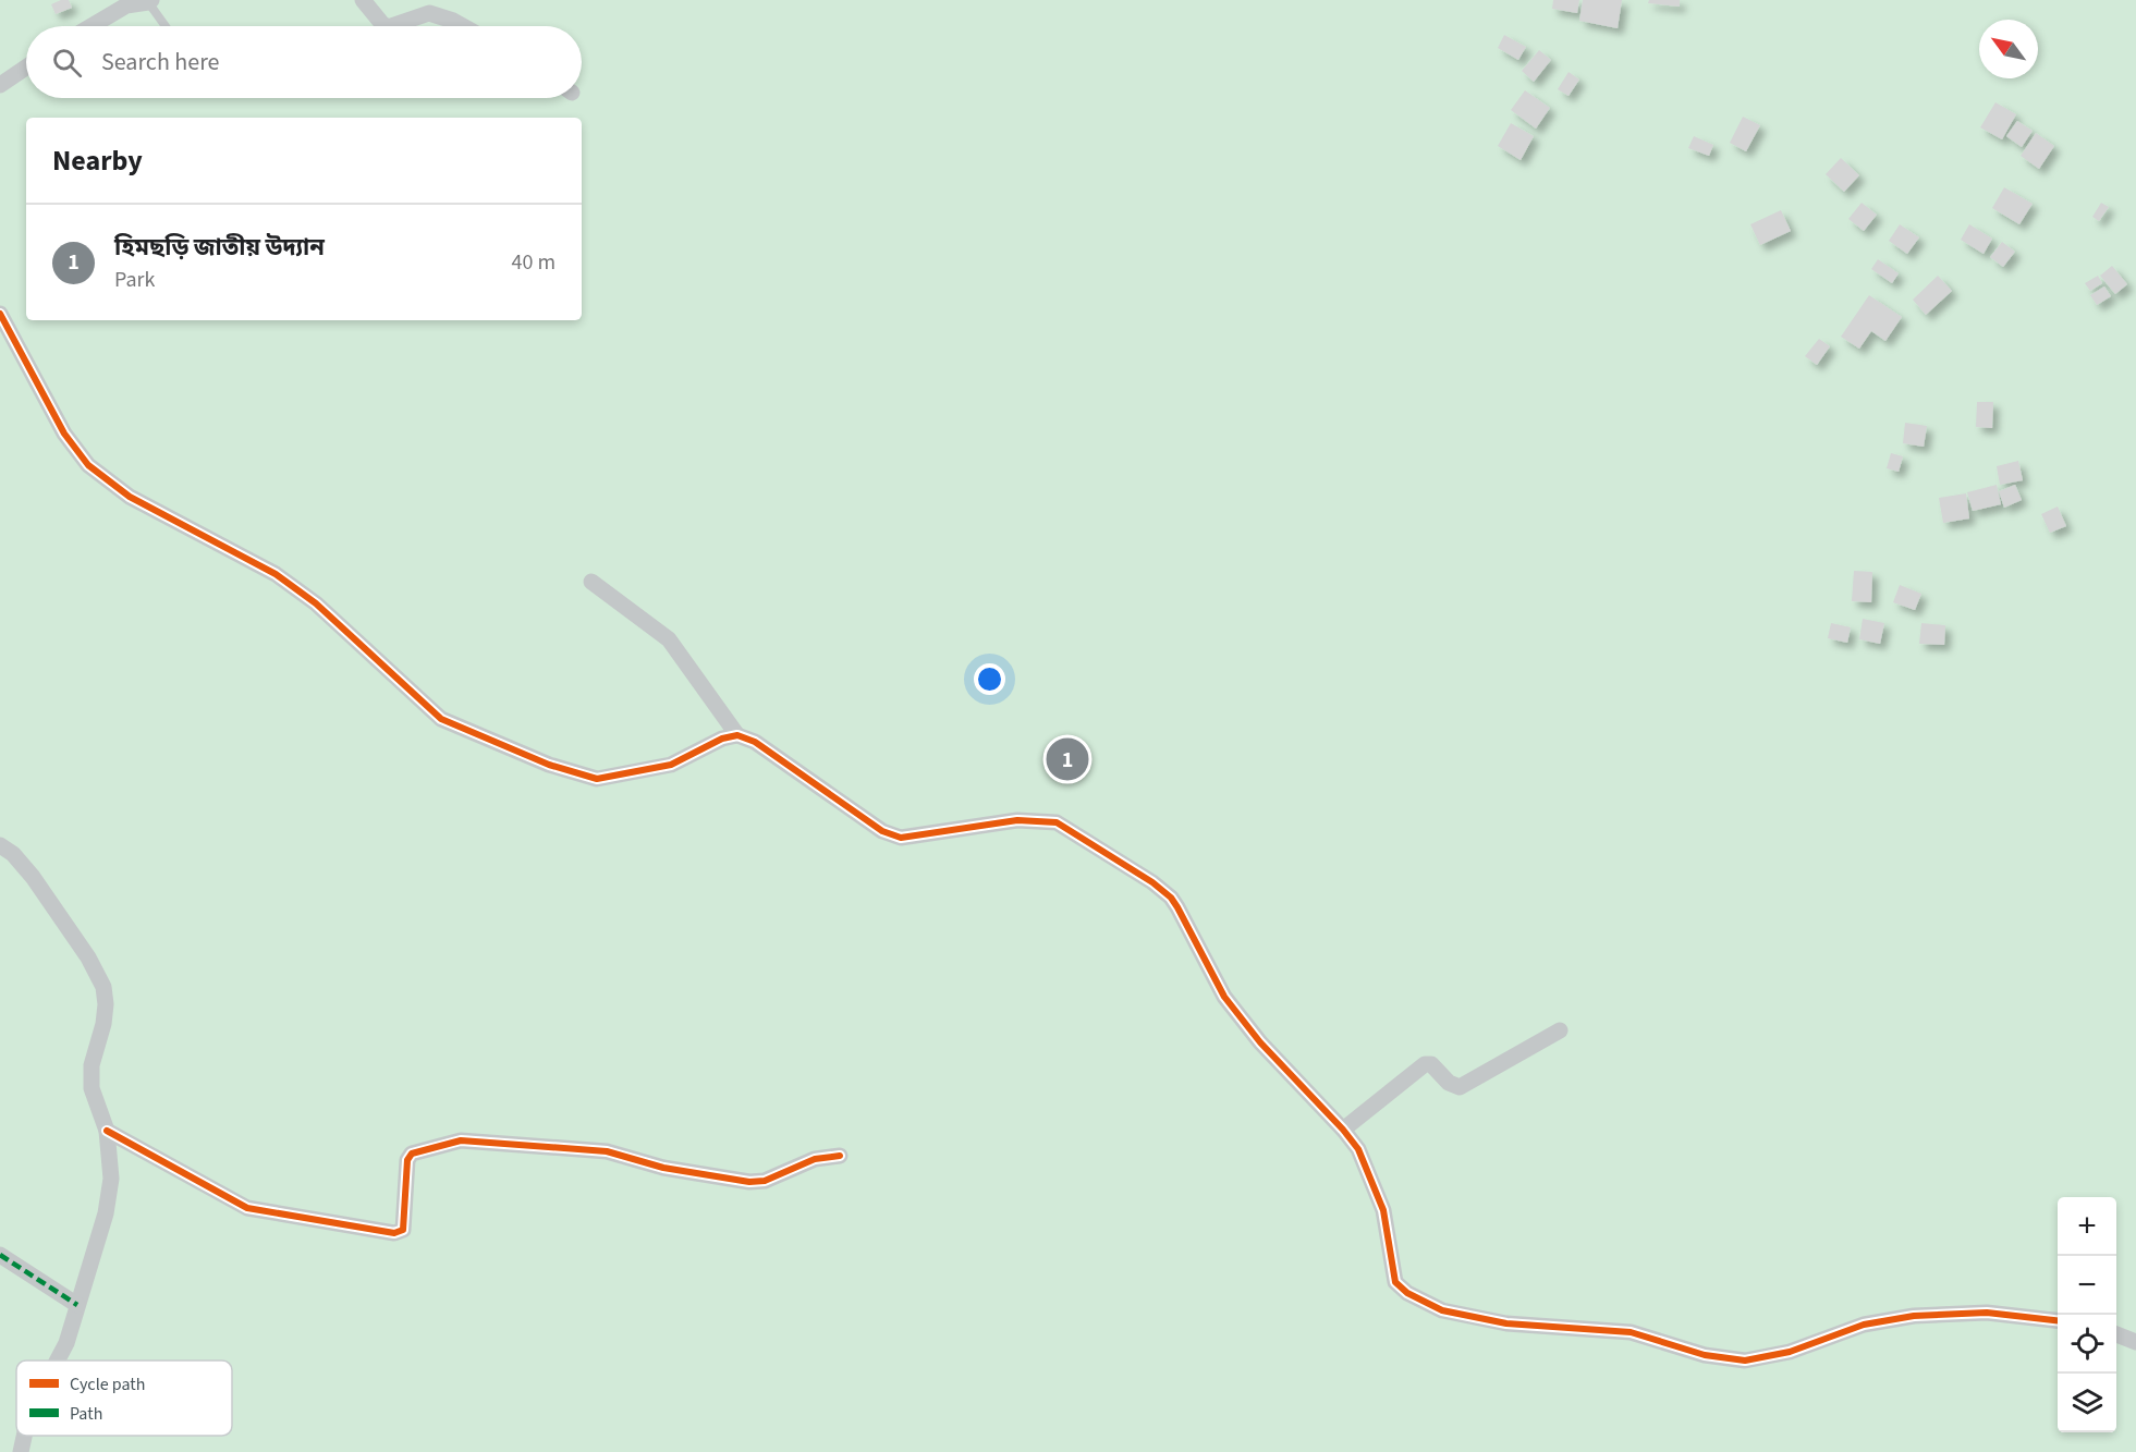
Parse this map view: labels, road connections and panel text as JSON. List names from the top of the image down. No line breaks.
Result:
{"legend":["Cycle path","Path"],"north":"top left","page":{"search":"Search here","heading":"Nearby","list":[{"mark":"1","name":"হিমছড়ি জাতীয় উদ্যান","note":"Park","value":"40 m"}],"pins":"1","map_buttons":["+","−"]}}
